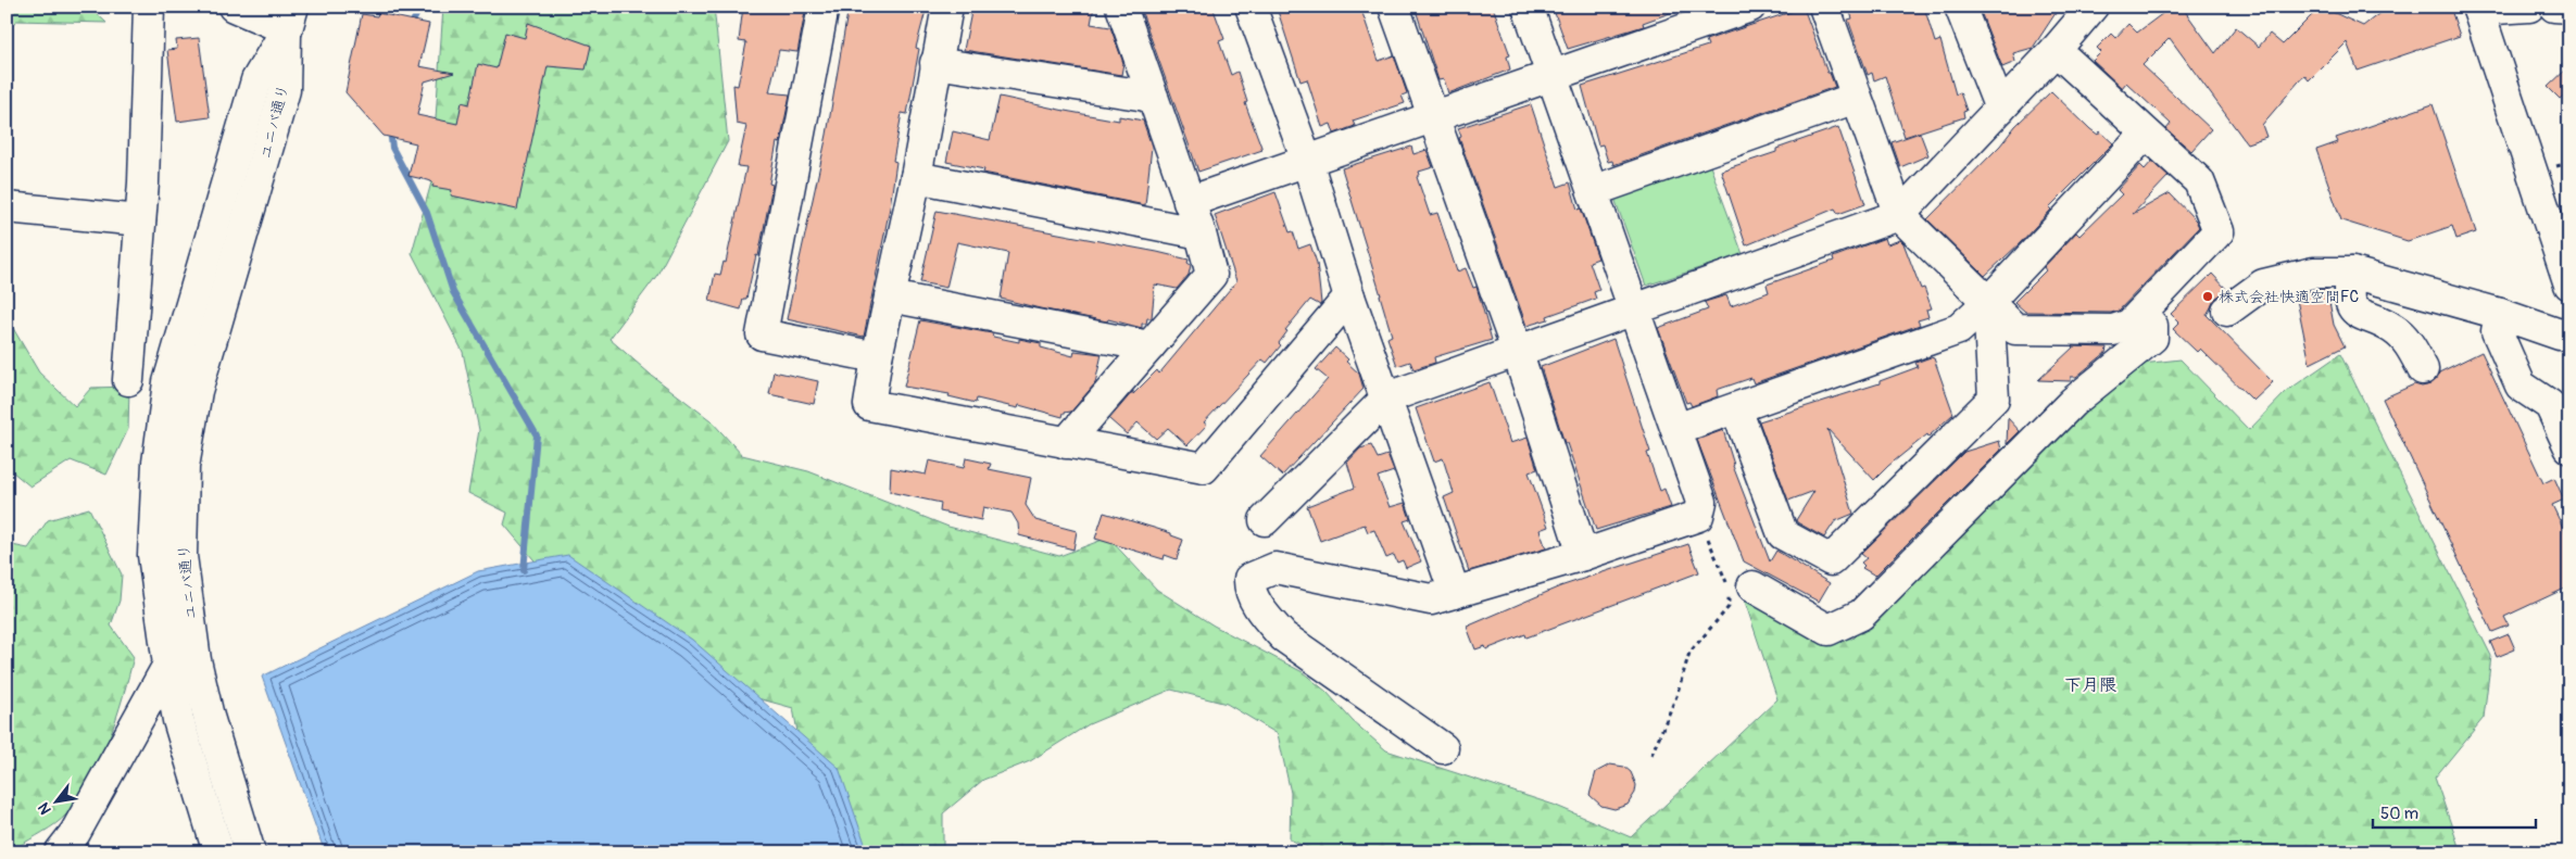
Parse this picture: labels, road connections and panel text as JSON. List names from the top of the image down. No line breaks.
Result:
{"streets":{"street":["ユニバ通り"]},"districts":["下月隈"],"places":["株式会社快適空間FC"],"scale_bar":"50 m","north":"bottom left"}
